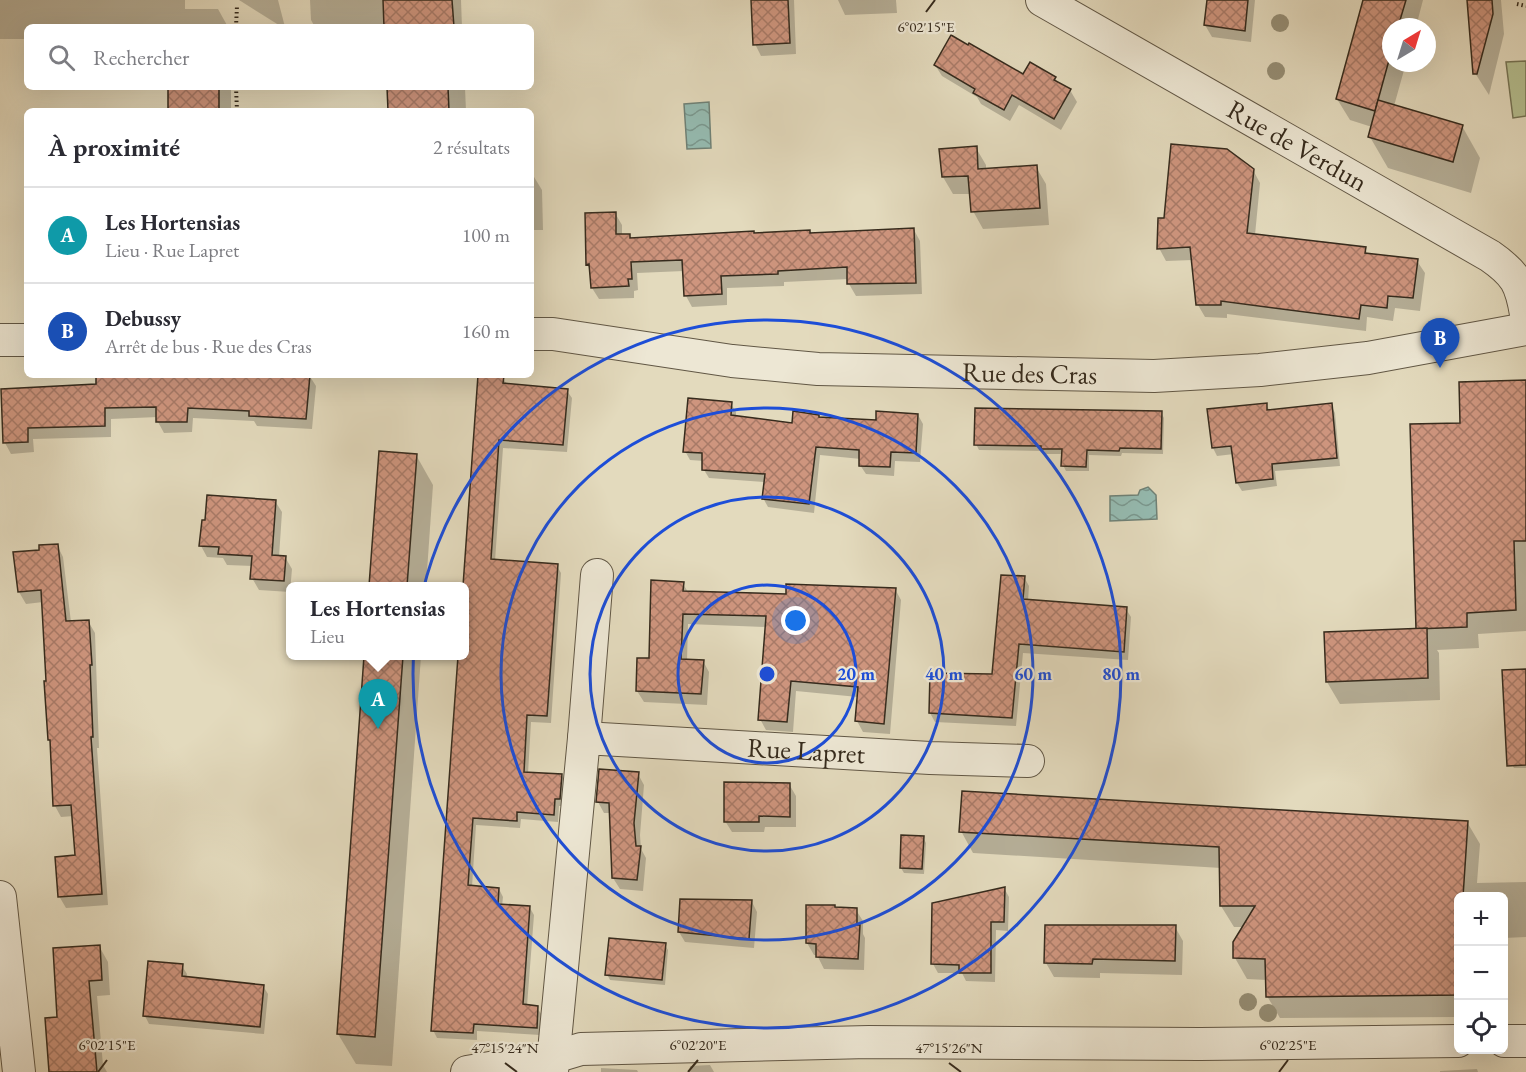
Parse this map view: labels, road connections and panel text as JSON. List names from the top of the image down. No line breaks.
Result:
{"streets":{"street":["Rue de Verdun","Rue des Cras","Rue Lapret"]},"north":"top right","page":{"search":"Rechercher","heading":["À proximité","2 résultats"],"list":[{"mark":"A","name":"Les Hortensias","note":"Lieu · Rue Lapret","value":"100 m"},{"mark":"B","name":"Debussy","note":"Arrêt de bus · Rue des Cras","value":"160 m"}],"pins":["B","A"],"popup":["Les Hortensias","Lieu"],"map_buttons":["+","−"]},"coordinates":["6°02'15\"E","6°02'20\"E","6°02'25\"E","47°15'24\"N","47°15'26\"N"],"rings":["20 m","40 m","60 m","80 m"]}
